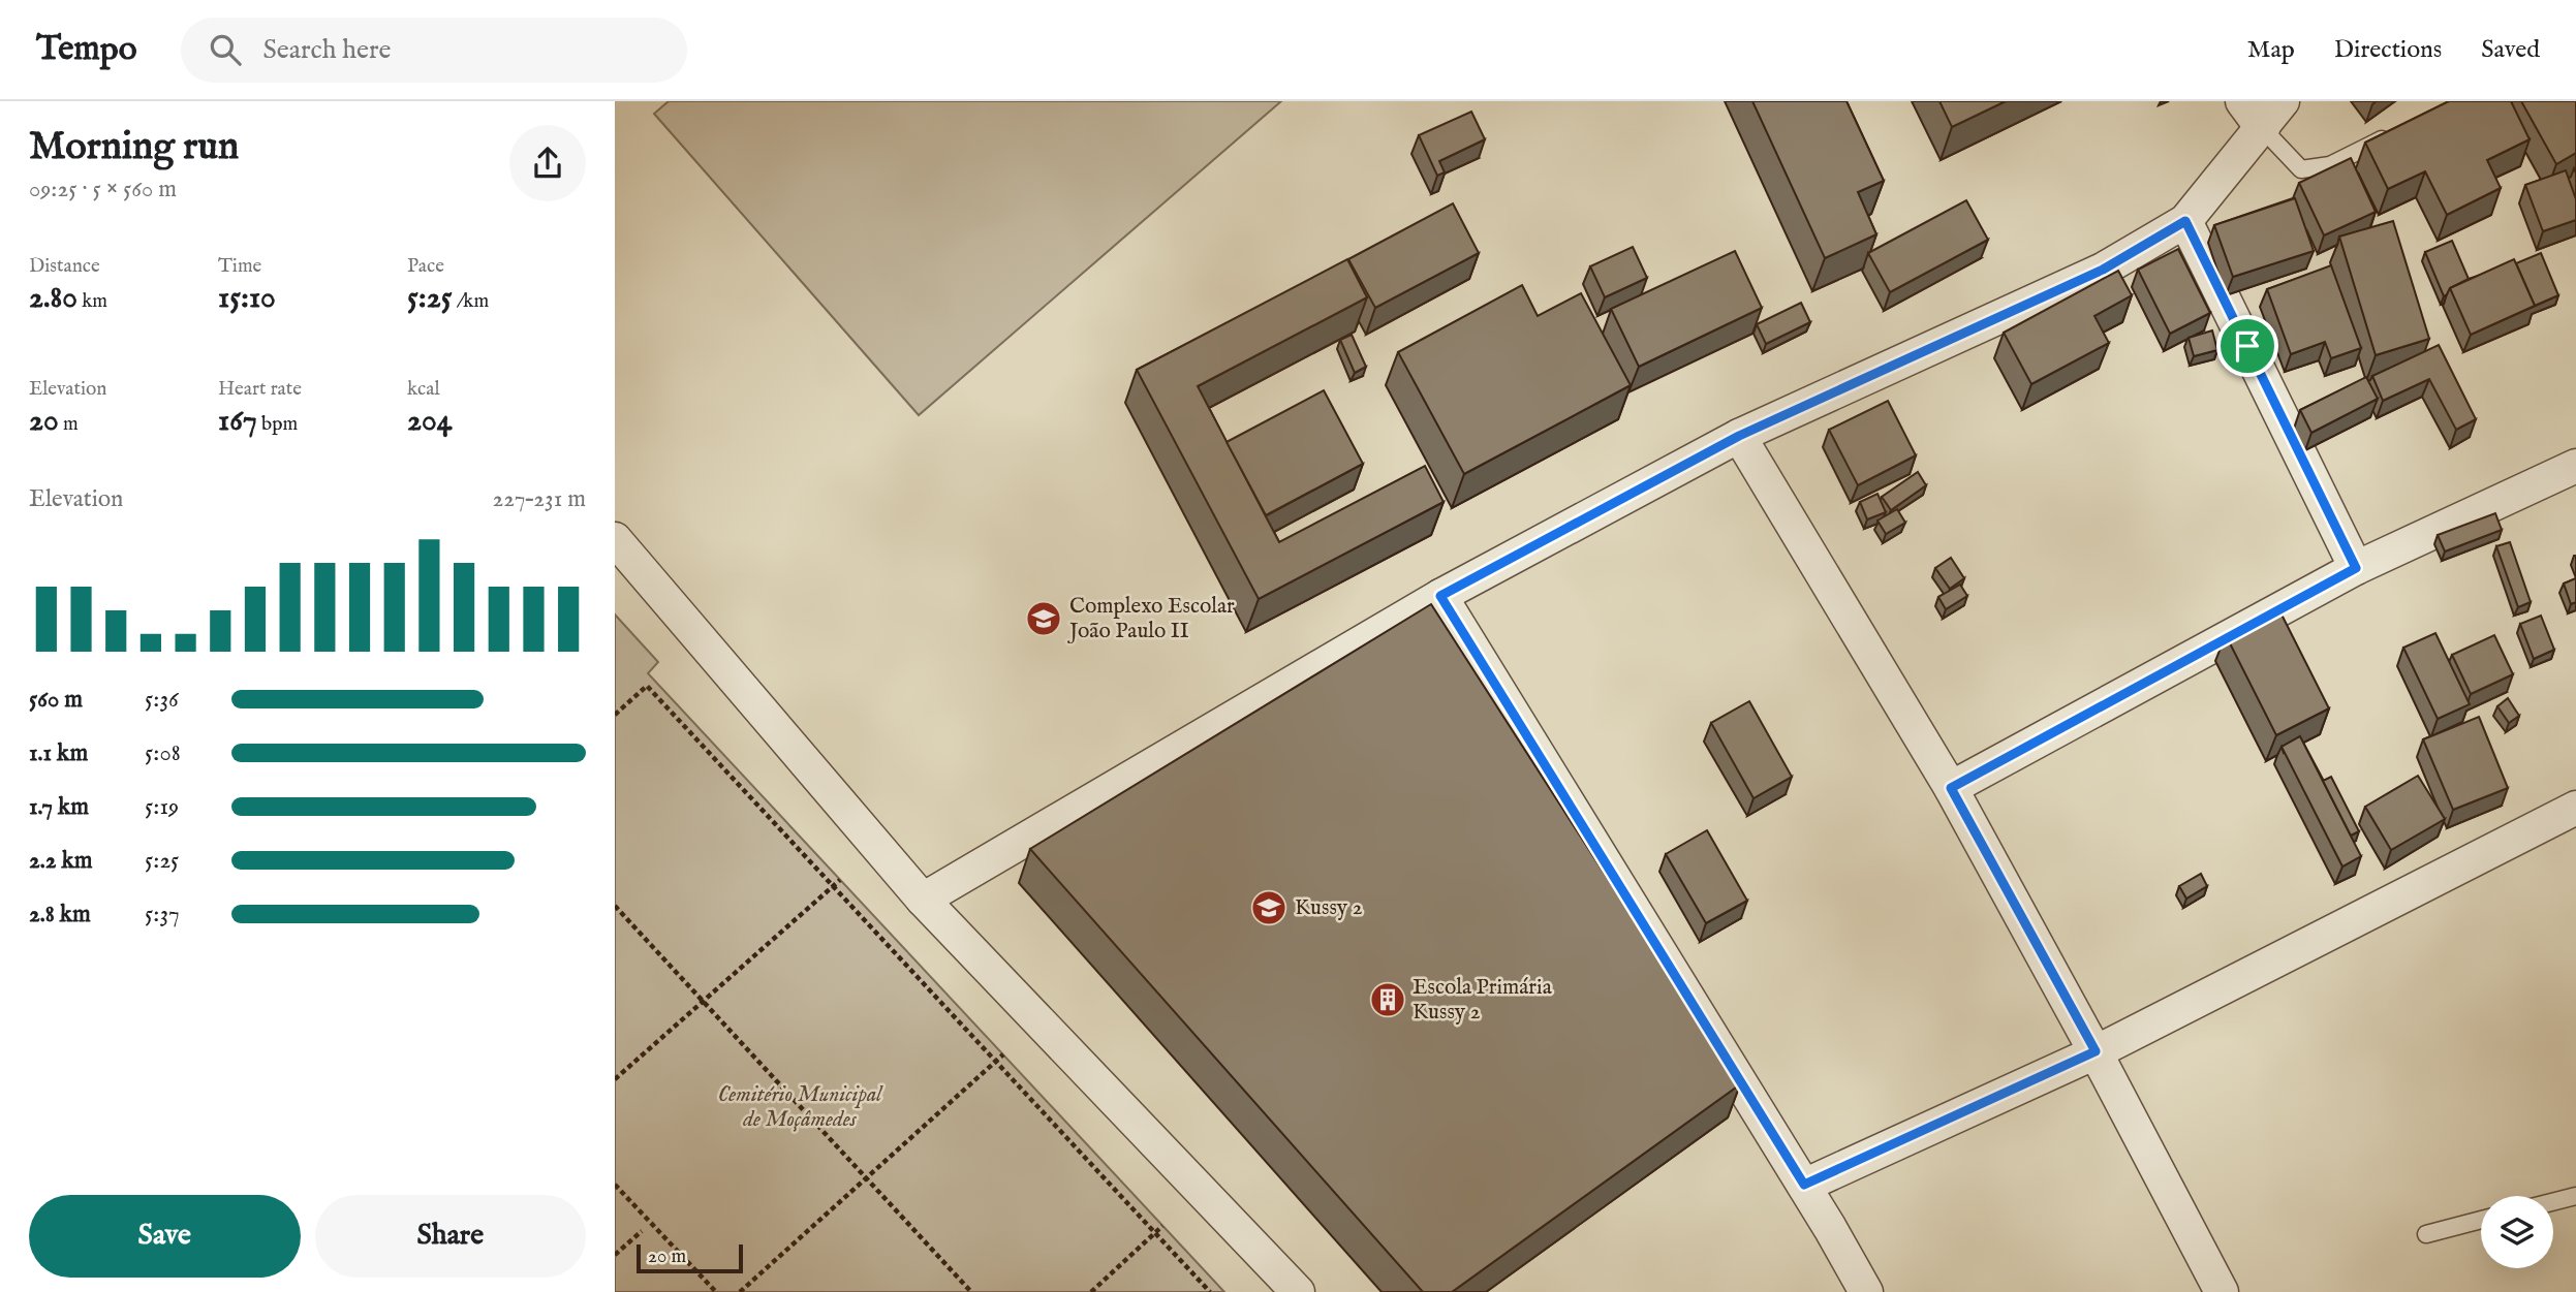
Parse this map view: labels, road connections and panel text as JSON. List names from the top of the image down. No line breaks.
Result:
{"parks":["Cemitério Municipal de Moçâmedes"],"places":{"school or university":["Complexo Escolar João Paulo II","Kussy 2"],"building":["Escola Primária Kussy 2"]},"scale_bar":"20 m","page":{"header":"Tempo","search":"Search here","nav":["Map","Directions","Saved"],"heading":["Morning run","09:25 · 5 × 560 m"],"stats":[["Distance","2.80 km"],["Time","15:10"],["Pace","5:25 /km"],["Elevation","20 m"],["Heart rate","167 bpm"],["kcal","204"]],"chart":["Elevation","227–231 m"],"list":[{"name":"560 m","note":"5:36"},{"name":"1.1 km","note":"5:08"},{"name":"1.7 km","note":"5:19"},{"name":"2.2 km","note":"5:25"},{"name":"2.8 km","note":"5:37"}],"buttons":["Save","Share"],"scale":"20 m"}}
